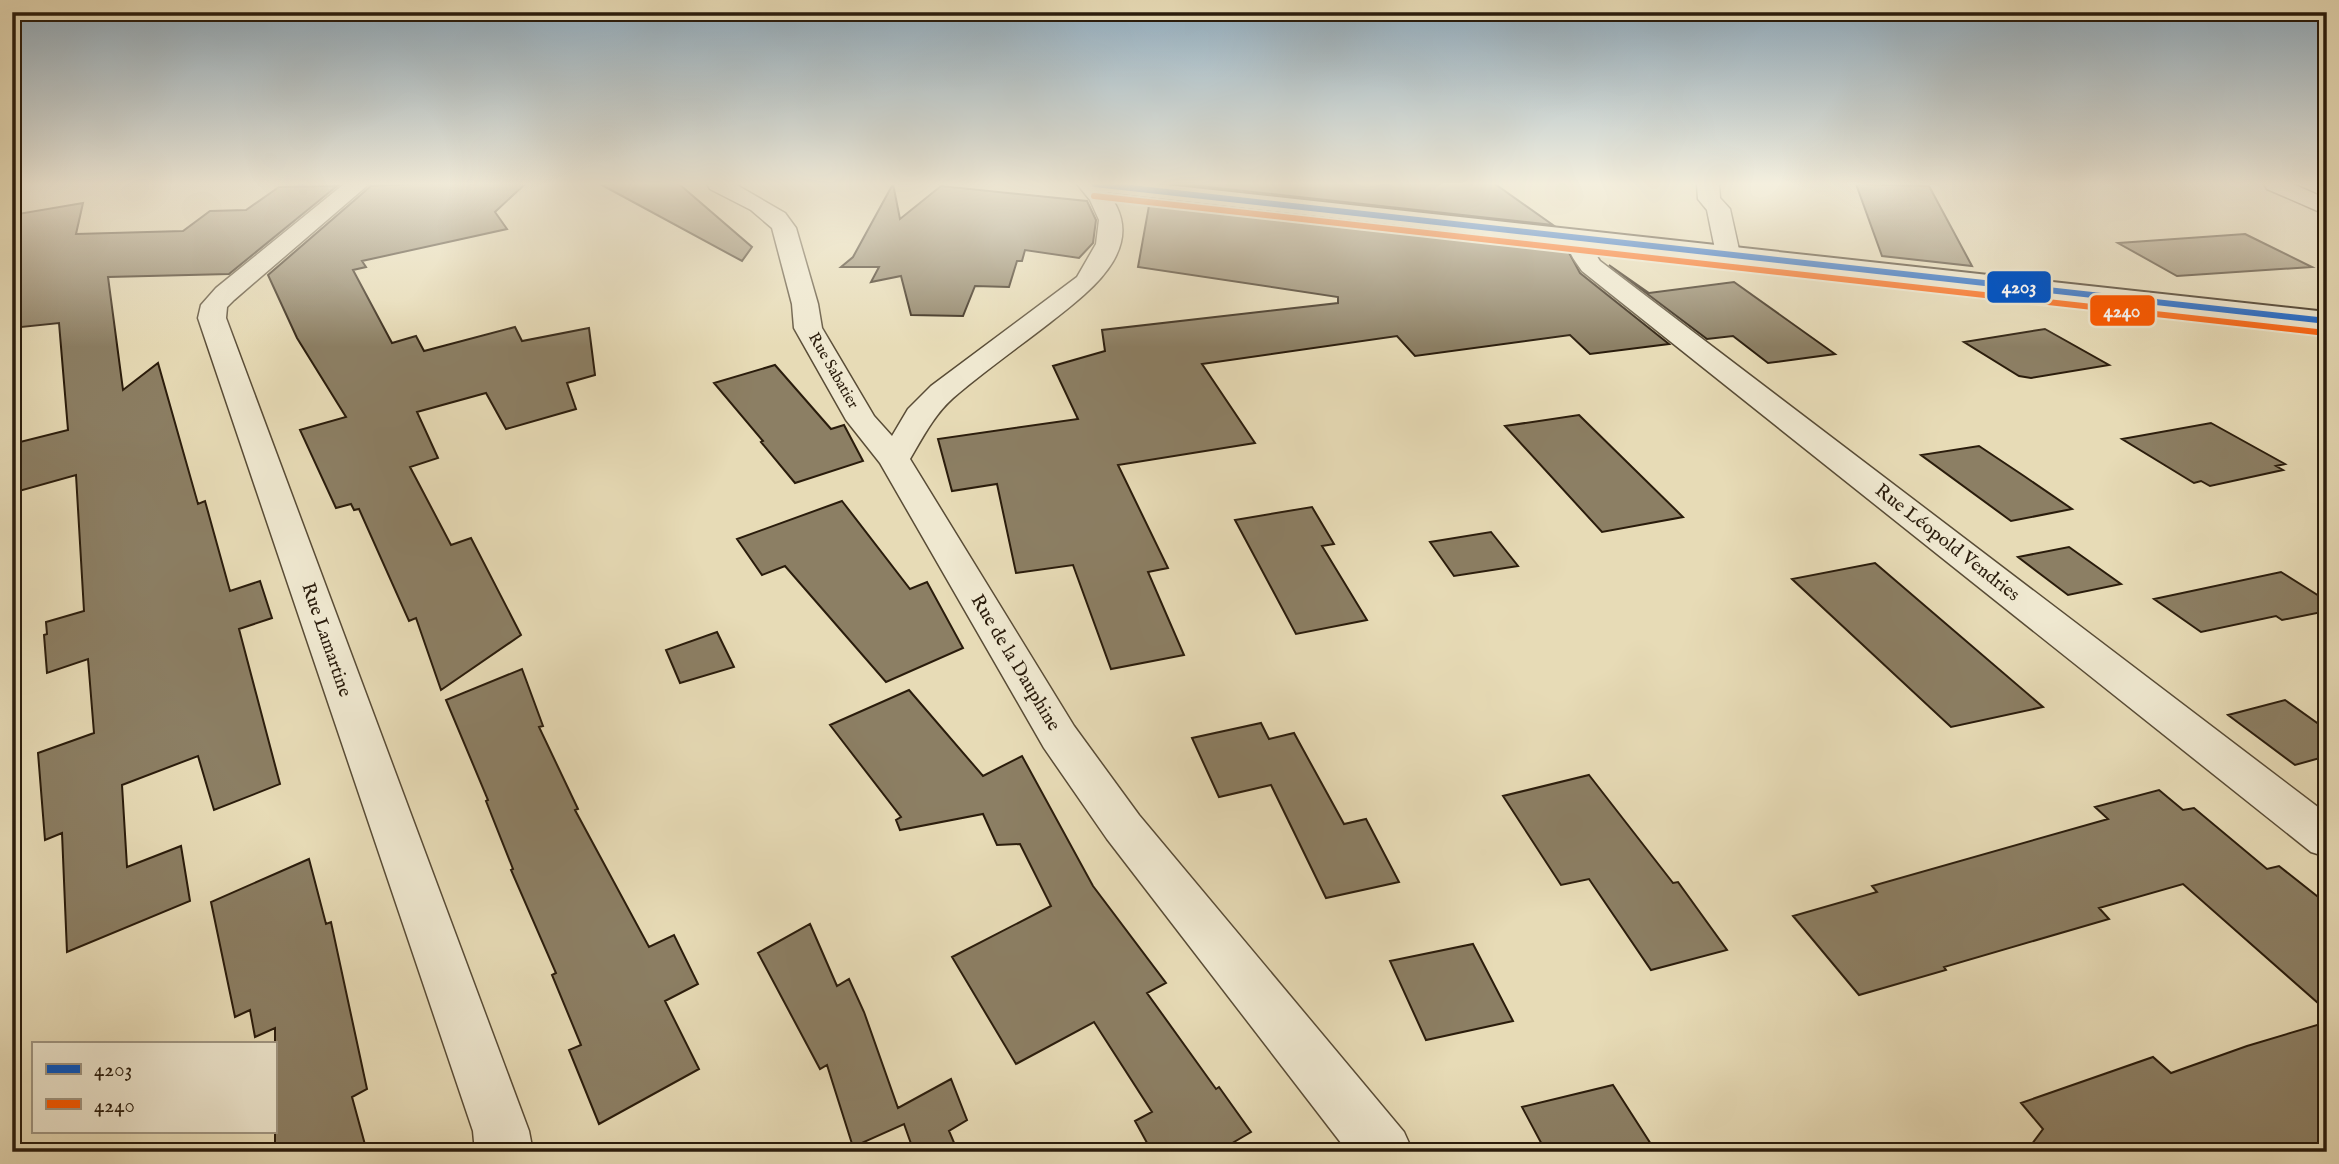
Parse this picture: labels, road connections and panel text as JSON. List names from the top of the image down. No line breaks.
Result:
{"streets":{"street":["Rue Sabatier","Rue Léopold Vendries","Rue Lamartine","Rue de la Dauphine"]},"crossings":[["Rue Sabatier","Rue de la Dauphine"]],"lines":["transit line 4203","transit line 4240"],"legend":["4203","4240"]}
